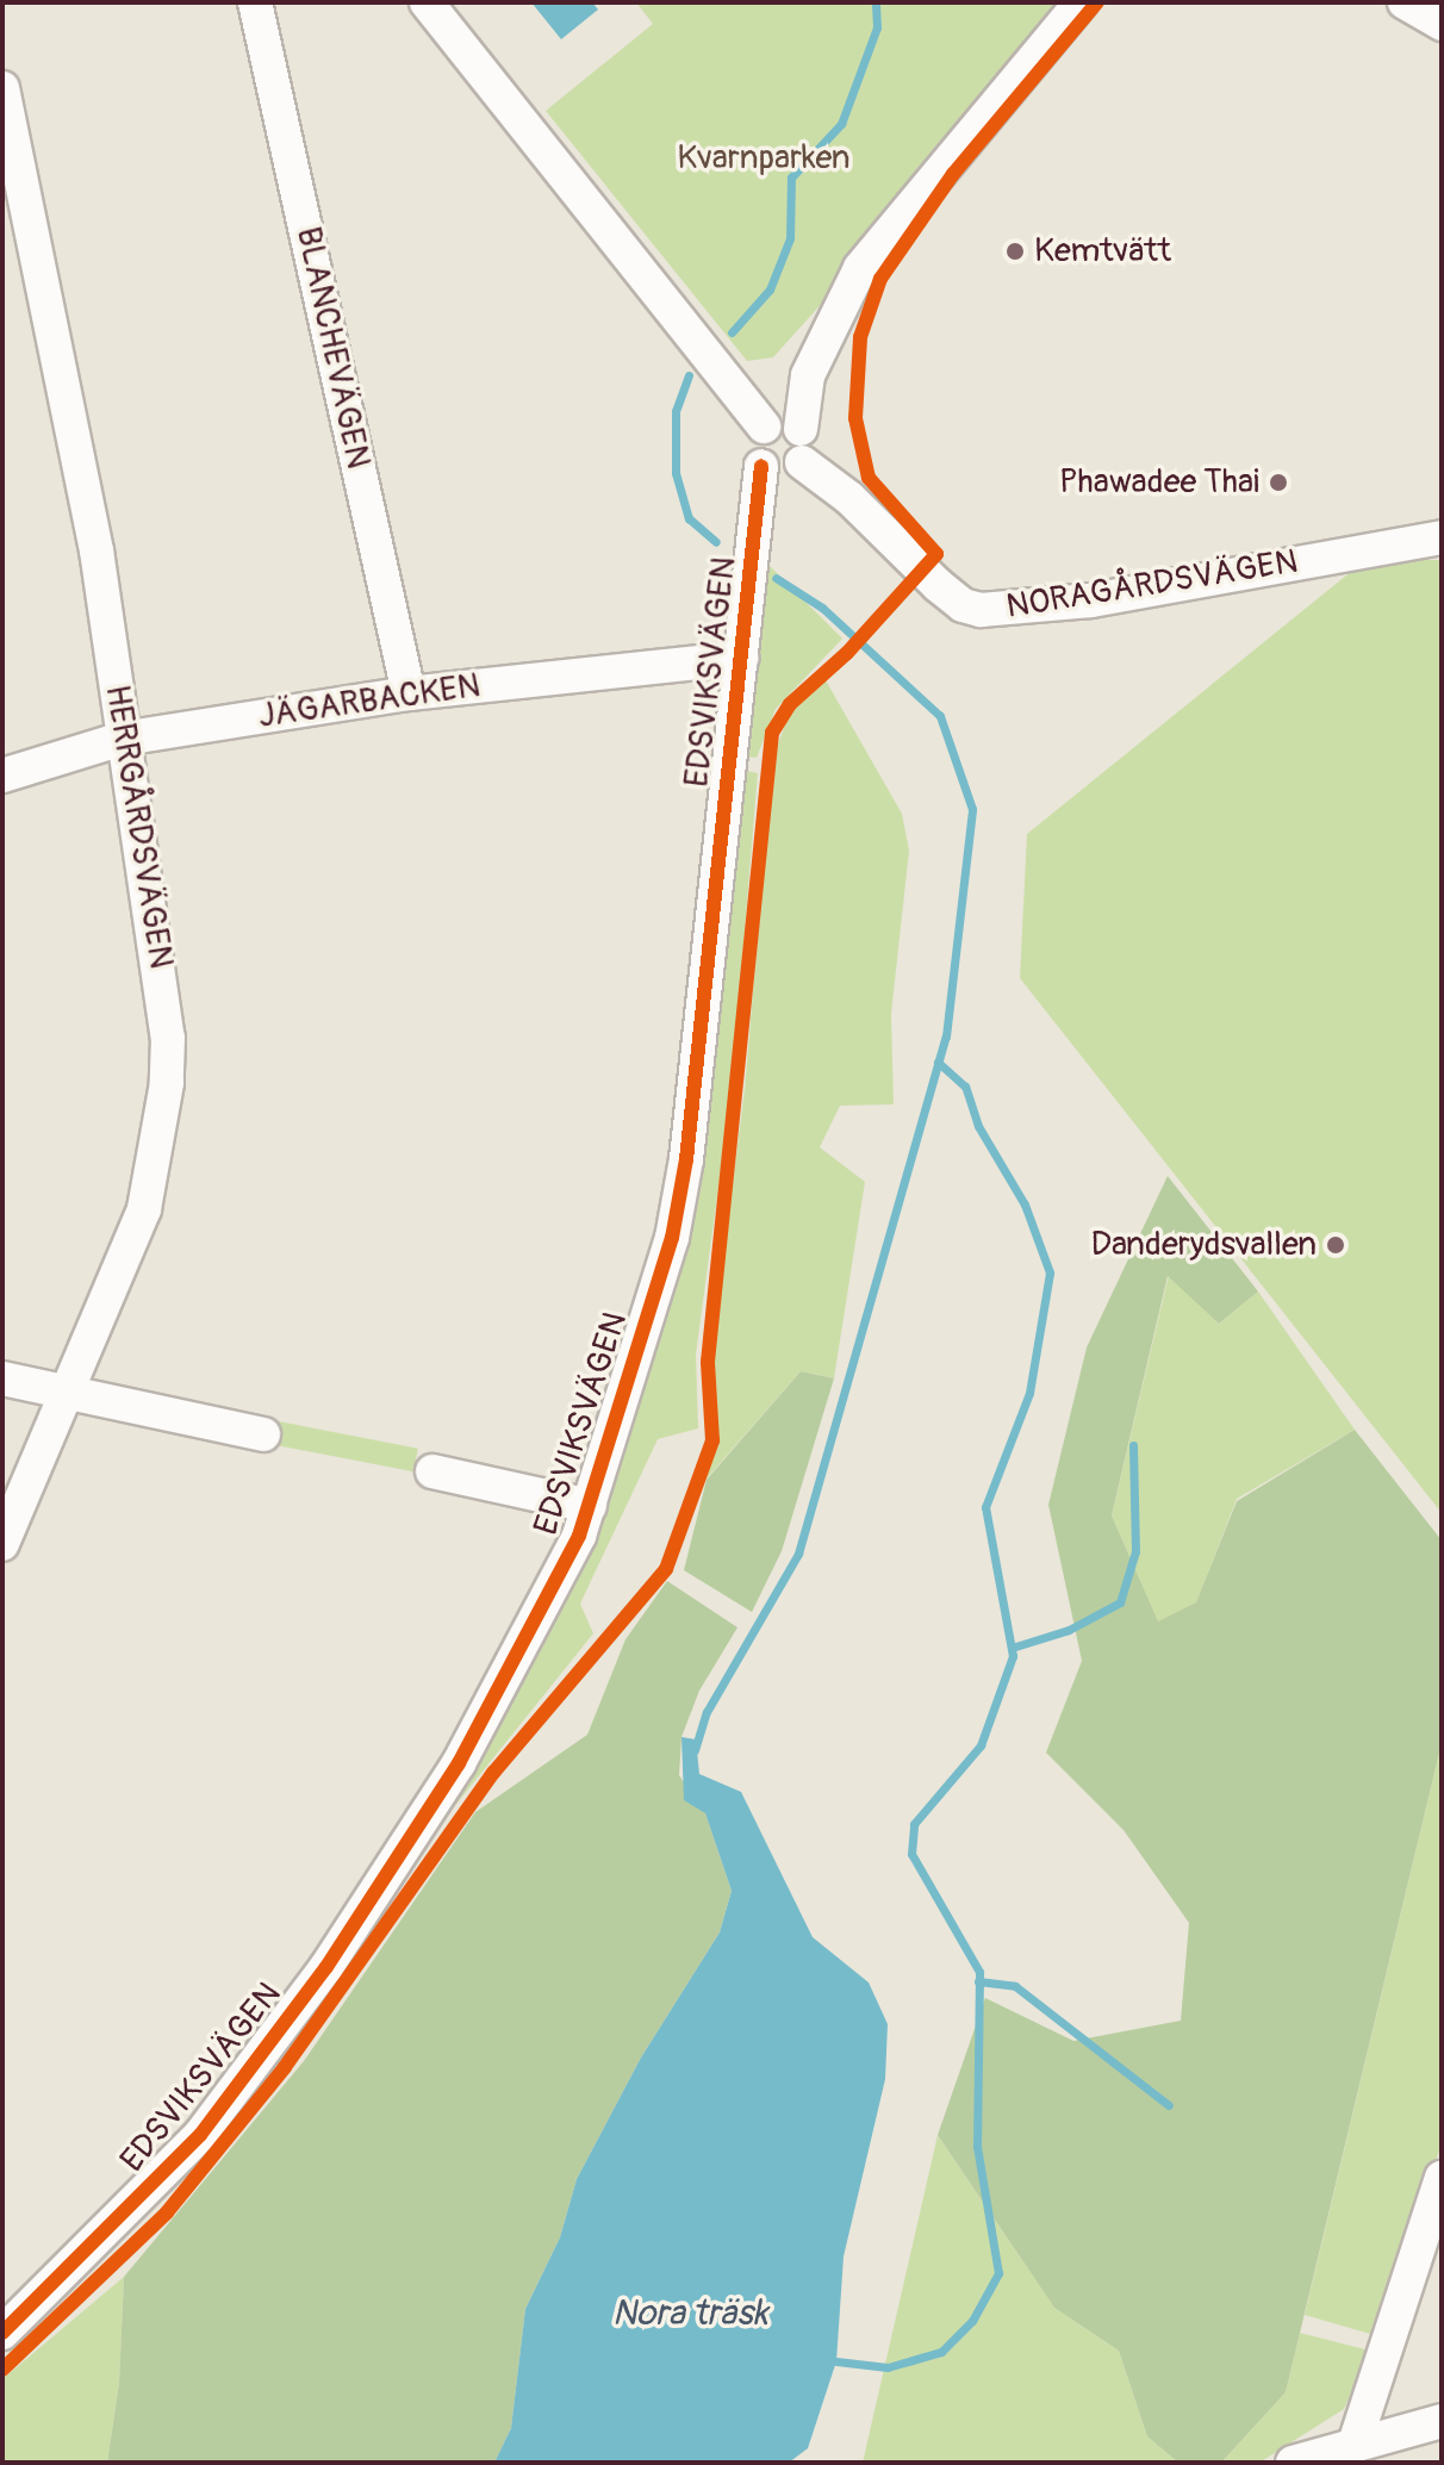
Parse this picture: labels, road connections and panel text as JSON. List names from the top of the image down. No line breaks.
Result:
{"streets":{"street":["BLANCHEVÄGEN","NORAGÅRDSVÄGEN","EDSVIKSVÄGEN","JÄGARBACKEN","HERRGÅRDSVÄGEN"]},"crossings":[["BLANCHEVÄGEN","JÄGARBACKEN"],["NORAGÅRDSVÄGEN","EDSVIKSVÄGEN"],["EDSVIKSVÄGEN","JÄGARBACKEN"],["JÄGARBACKEN","HERRGÅRDSVÄGEN"]],"water":["Nora träsk"],"parks":["Kvarnparken"],"places":["Kemtvätt","Phawadee Thai","Danderydsvallen"]}
